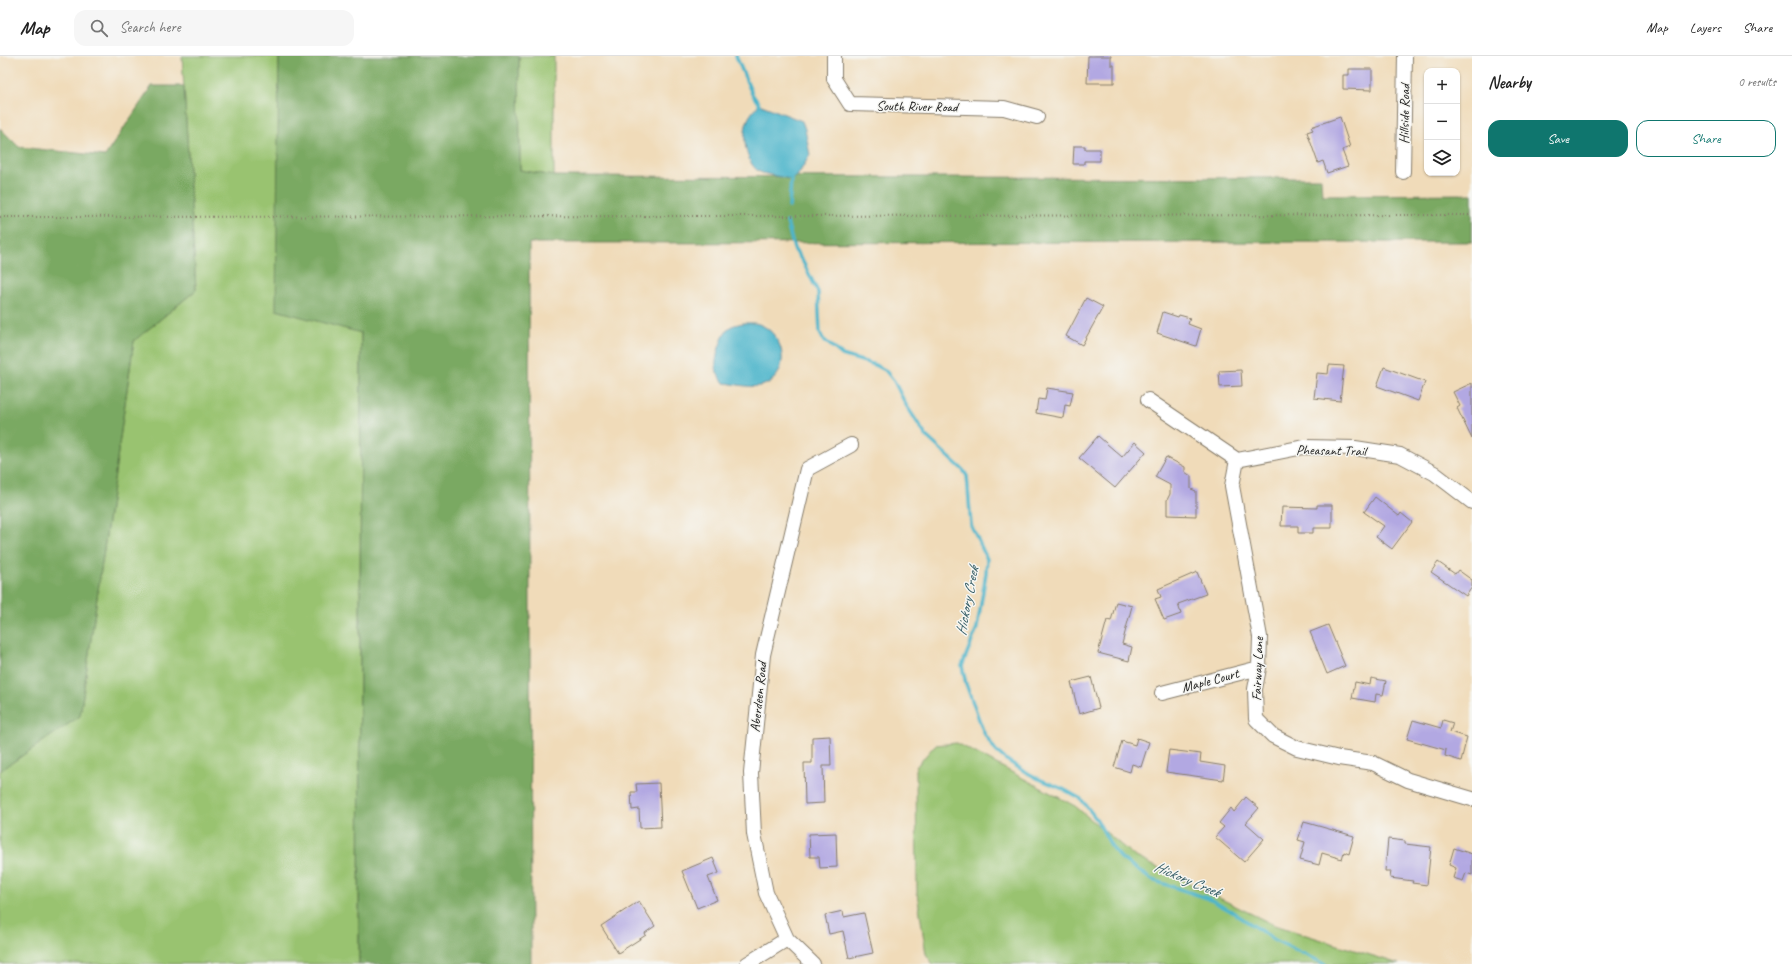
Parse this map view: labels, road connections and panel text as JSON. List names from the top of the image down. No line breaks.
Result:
{"streets":{"street":["South River Road","Hillside Road","Pheasant Trail","Fairway Lane","Maple Court","Aberdeen Road"]},"crossings":[["Pheasant Trail","Fairway Lane"],["Fairway Lane","Maple Court"]],"water":["Hickory Creek"],"page":{"header":"Map","search":"Search here","nav":["Map","Layers","Share"],"heading":["Nearby","0 results"],"map_buttons":["+","−"],"buttons":["Save","Share"]}}
